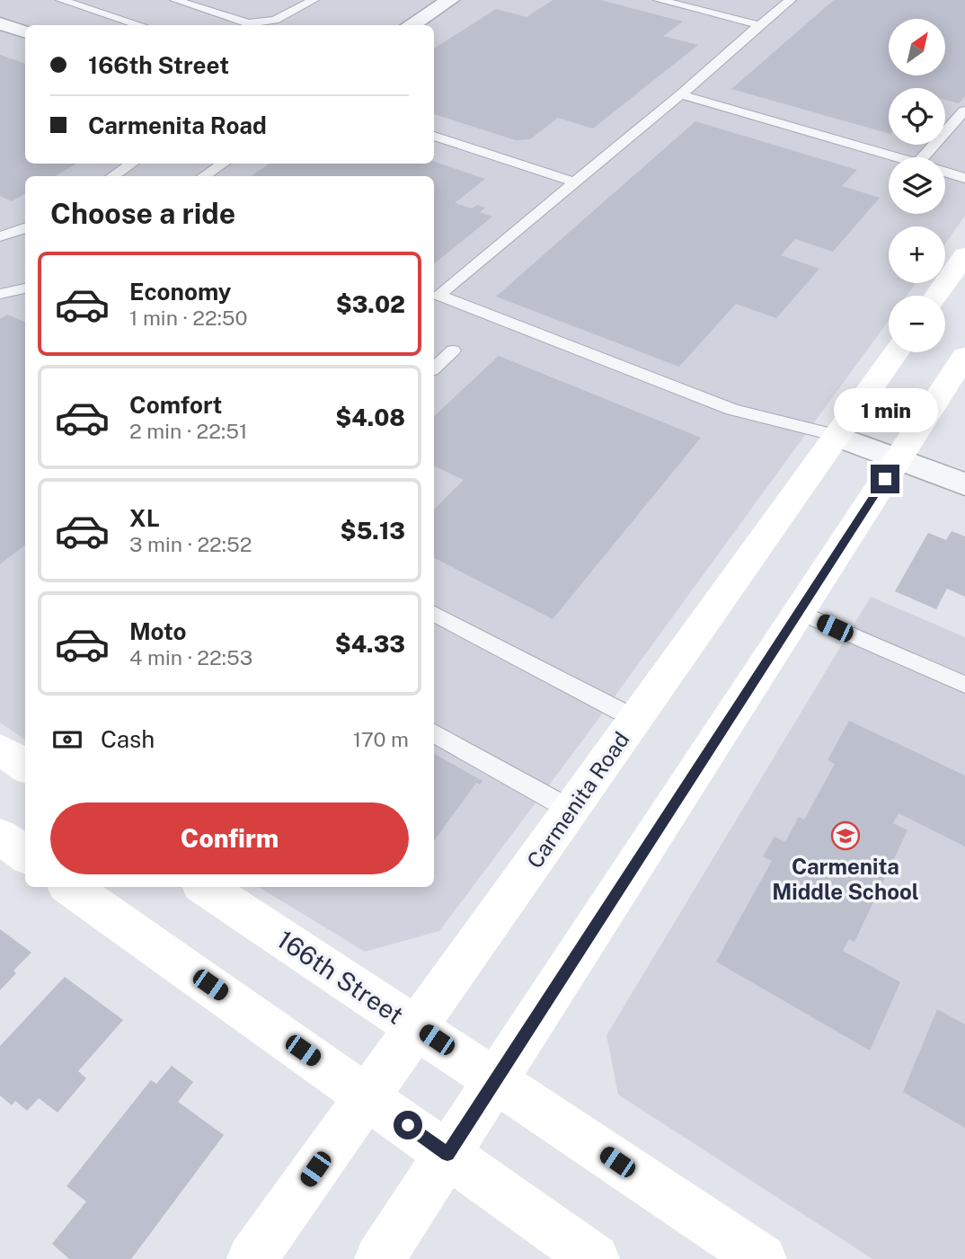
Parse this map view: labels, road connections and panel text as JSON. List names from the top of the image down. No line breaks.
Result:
{"streets":{"main road":["Carmenita Road","166th Street"]},"crossings":[["Carmenita Road","166th Street"]],"places":{"school or university":["Carmenita Middle School"]},"north":"top right","page":{"map_buttons":["+","−"],"banner":["166th Street","Carmenita Road"],"heading":"Choose a ride","list":[{"name":"Economy","note":"1 min · 22:50","value":"$3.02"},{"name":"Comfort","note":"2 min · 22:51","value":"$4.08"},{"name":"XL","note":"3 min · 22:52","value":"$5.13"},{"name":"Moto","note":"4 min · 22:53","value":"$4.33"}],"bubble":"1 min","pay":["Cash","170 m"],"buttons":"Confirm"}}
